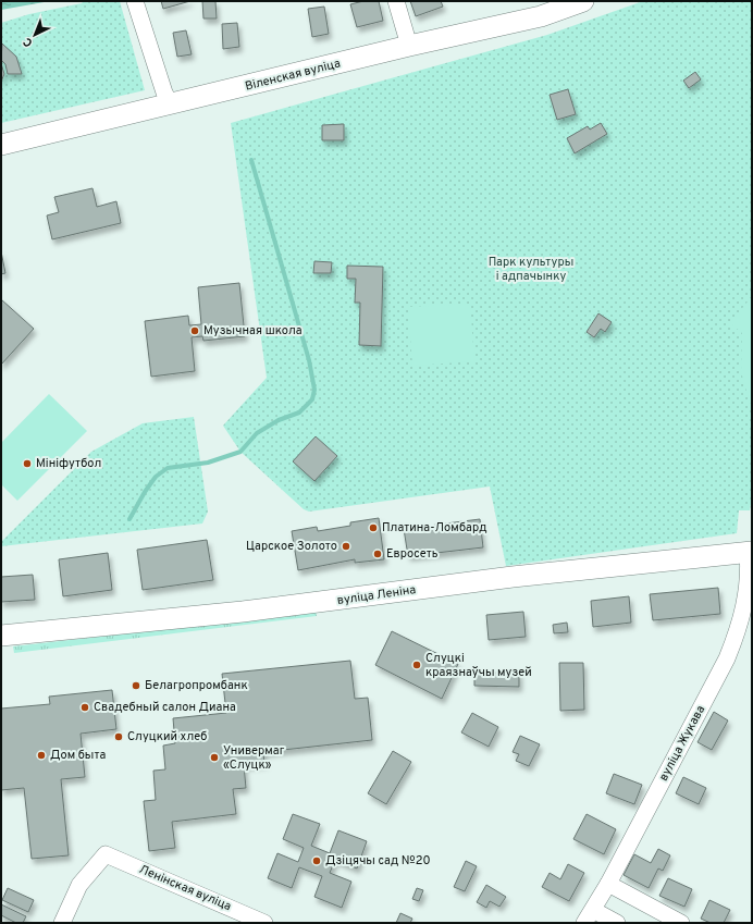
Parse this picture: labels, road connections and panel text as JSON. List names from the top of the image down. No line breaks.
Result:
{"streets":{"main road":["Віленская вуліца","вуліца Леніна"],"street":["вуліца Жукава","Ленінская вуліца"]},"crossings":[["вуліца Леніна","вуліца Жукава"]],"parks":["Парк культуры і адпачынку"],"places":["Музычная школа","Мініфутбол","Платина-Ломбард","Царское Золото","Евросеть","Слуцкі краязнаўчы музей","Белагропромбанк","Свадебный салон Диана","Слуцкий хлеб","Дом быта","Универмаг «Слуцк»","Дзіцячы сад №20"],"north":"bottom left"}
